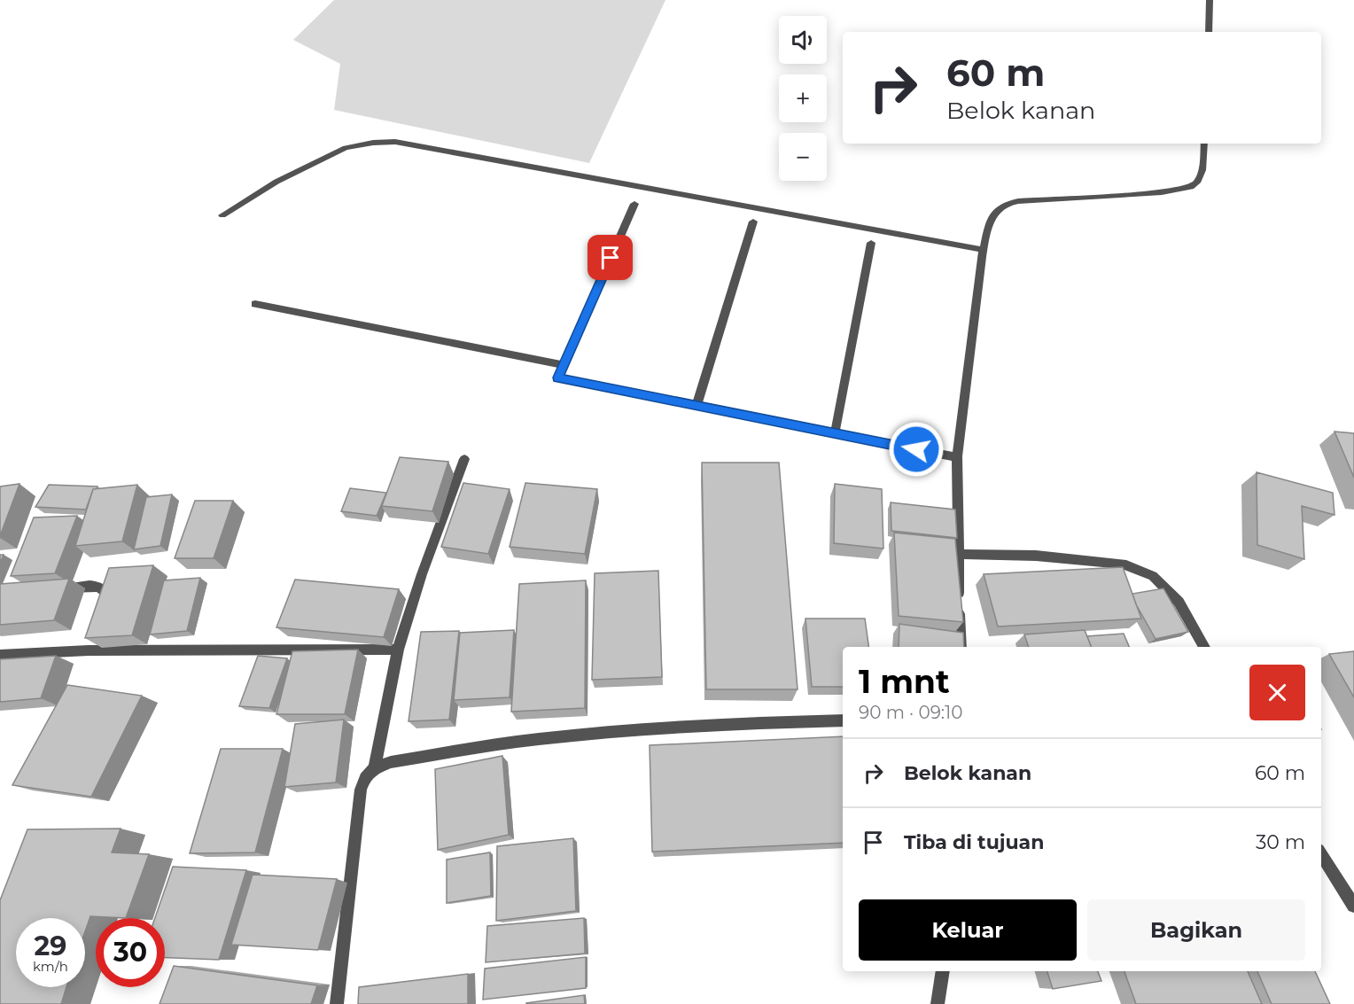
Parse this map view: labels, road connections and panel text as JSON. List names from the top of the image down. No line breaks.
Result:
{"page":{"map_buttons":["+","−"],"turn":["60 m","Belok kanan"],"heading":["1 mnt","90 m · 09:10"],"list":[{"name":"Belok kanan","value":"60 m"},{"name":"Tiba di tujuan","value":"30 m"}],"buttons":["Keluar","Bagikan"],"speed":"29 km/h","limit":"30"}}
